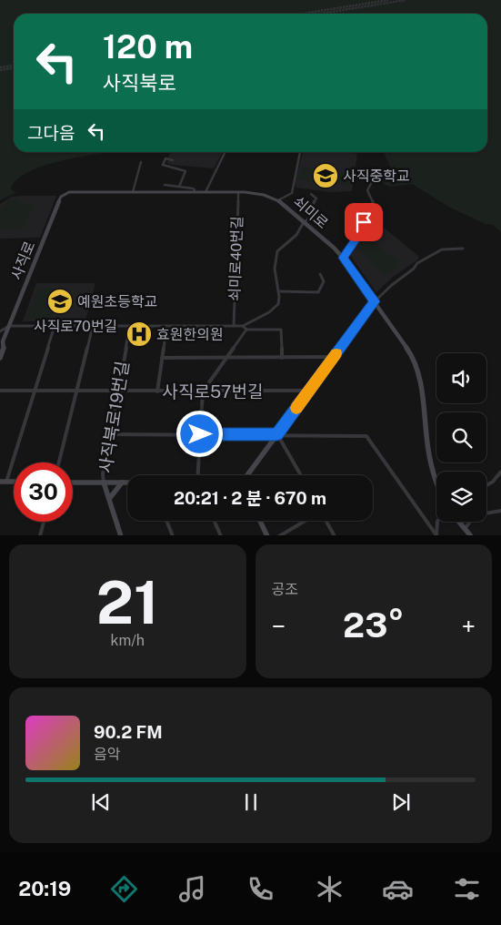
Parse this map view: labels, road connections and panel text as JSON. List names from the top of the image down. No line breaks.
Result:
{"streets":{"main road":["쇠미로","사직로"],"street":["쇠미로40번길","사직로70번길","사직로57번길","사직북로19번길"]},"crossings":[["쇠미로","쇠미로40번길"],["쇠미로","사직로"],["쇠미로40번길","사직로70번길"],["사직로","사직로70번길"],["사직로70번길","사직북로19번길"],["사직로57번길","사직북로19번길"]],"places":{"school or university":["사직중학교","예원초등학교"],"hospital":["효원한의원"]},"page":{"turn":["120 m","사직북로"],"then":"그다음","limit":"30","trip":"20:21 · 2 분 · 670 m","tile":[["21","km/h"],"공조"],"heat":["−","23°","+"],"song":["90.2 FM","음악"],"tabs":"20:19"}}
